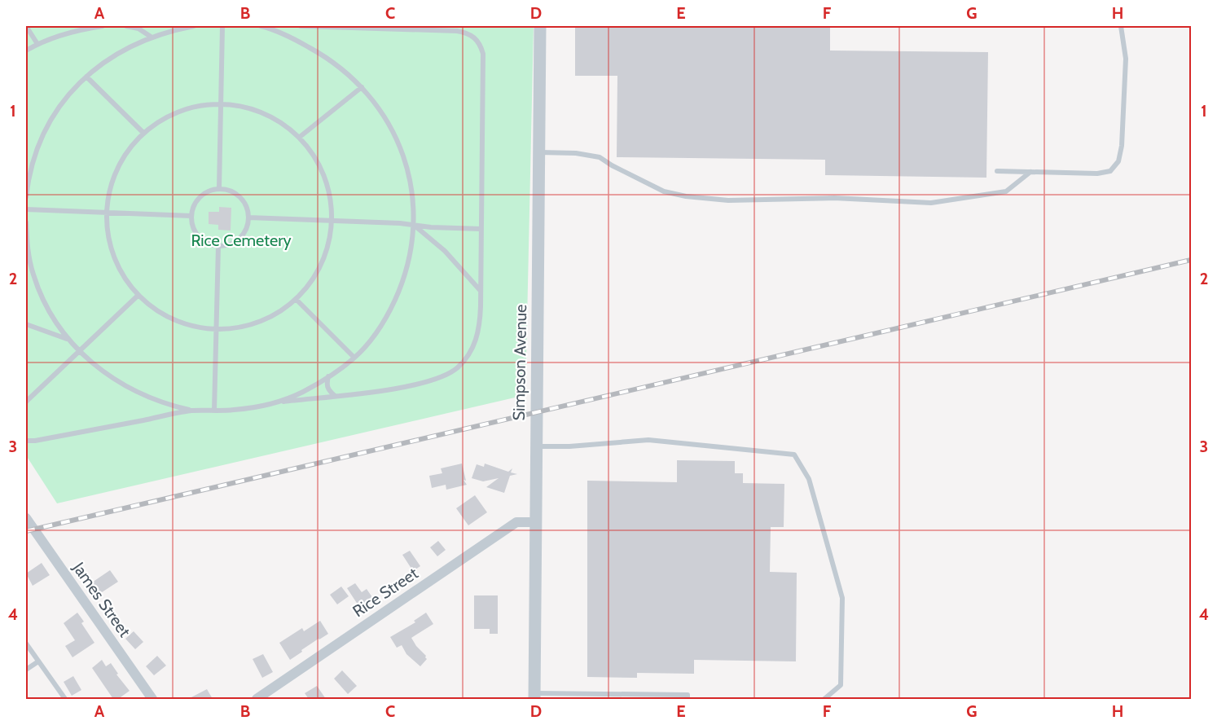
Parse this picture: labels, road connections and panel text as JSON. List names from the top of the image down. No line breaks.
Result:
{"streets":{"street":["Simpson Avenue","Rice Street","James Street"]},"crossings":[["Simpson Avenue","Rice Street"]],"parks":["Rice Cemetery"],"grid":{"columns":["A","B","C","D","E","F","G","H"],"rows":["1","2","3","4"]}}
